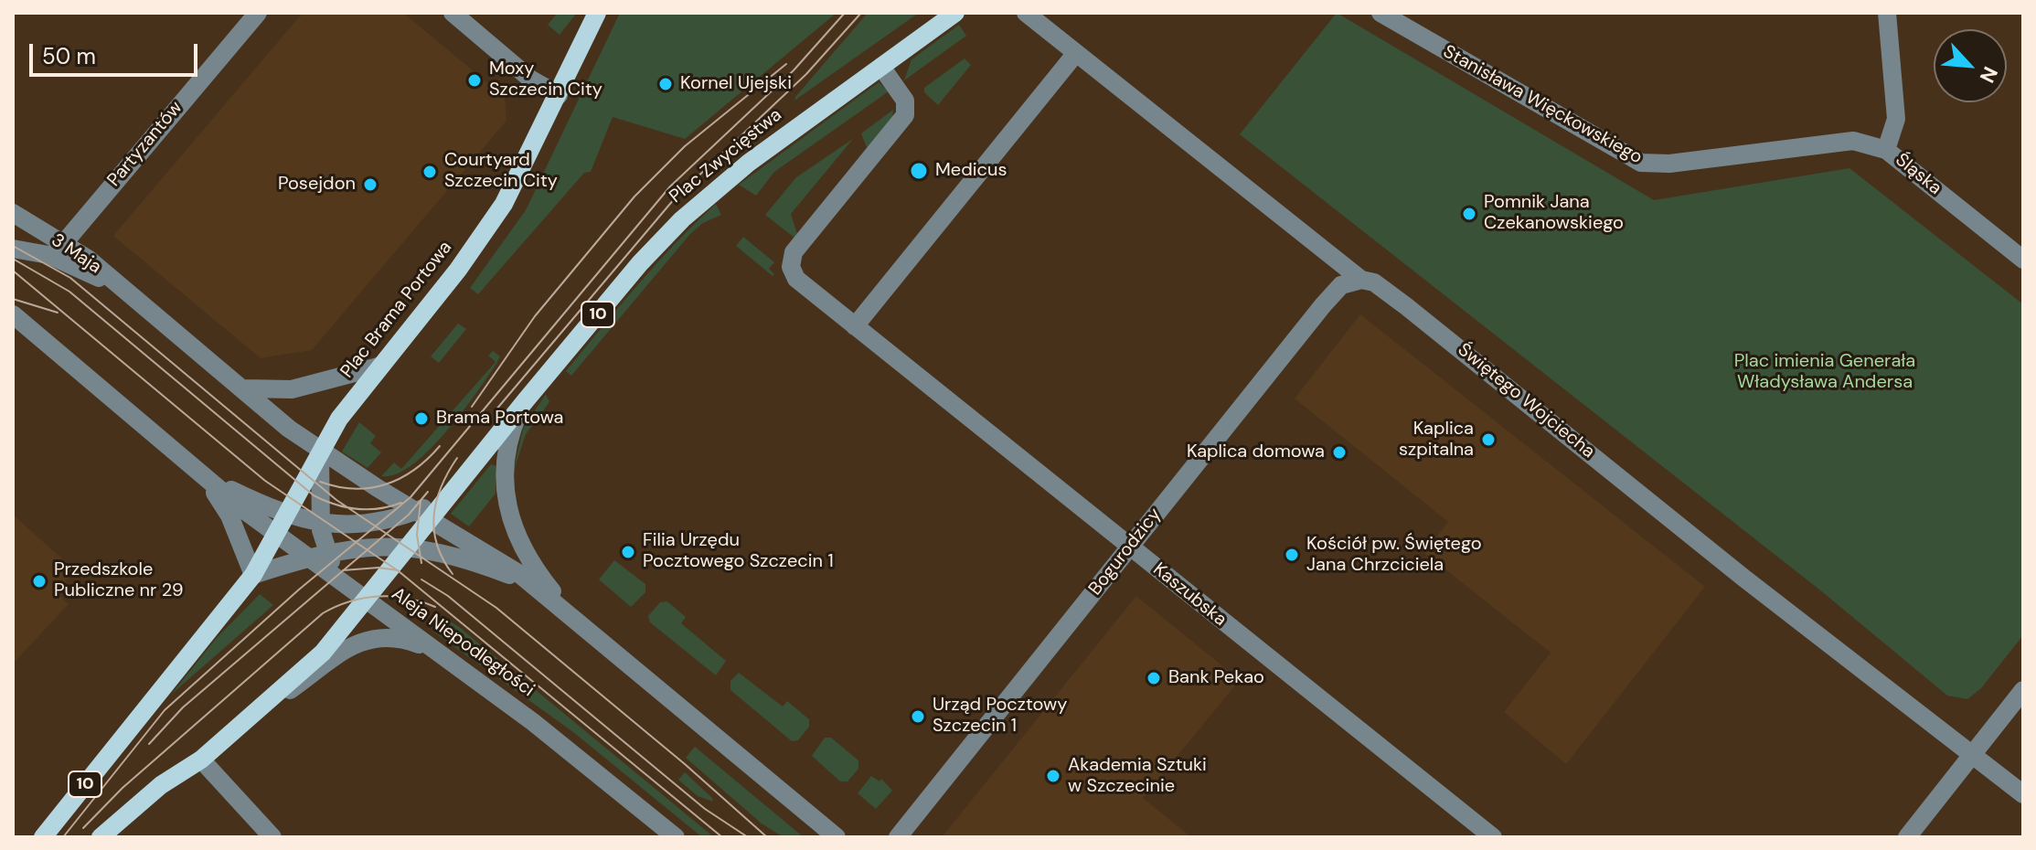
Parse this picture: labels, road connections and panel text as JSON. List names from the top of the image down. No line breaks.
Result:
{"streets":{"main road":["Plac Zwycięstwa","Plac Brama Portowa","10","Aleja Niepodległości"],"street":["Stanisława Więckowskiego","Partyzantów","Śląska","3 Maja","Świętego Wojciecha","Bogurodzicy","Kaszubska"]},"crossings":[["Stanisława Więckowskiego","Śląska"],["Partyzantów","3 Maja"],["Plac Zwycięstwa","10"],["Plac Zwycięstwa","Kaszubska"],["Plac Brama Portowa","10"],["10","Aleja Niepodległości"],["Świętego Wojciecha","Bogurodzicy"],["Bogurodzicy","Kaszubska"]],"parks":["Plac imienia Generała Władysława Andersa"],"places":["Moxy Szczecin City","Kornel Ujejski","Medicus","Courtyard Szczecin City","Posejdon","Pomnik Jana Czekanowskiego","Brama Portowa","Kaplica szpitalna","Kaplica domowa","Filia Urzędu Pocztowego Szczecin 1","Kościół pw. Świętego Jana Chrzciciela","Przedszkole Publiczne nr 29","Bank Pekao","Urząd Pocztowy Szczecin 1","Akademia Sztuki w Szczecinie"],"scale_bar":"50 m","north":"bottom right"}
